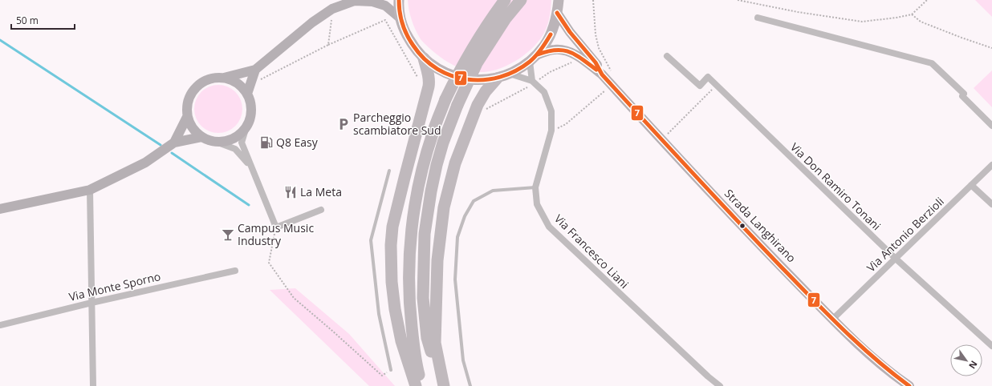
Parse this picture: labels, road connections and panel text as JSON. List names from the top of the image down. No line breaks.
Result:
{"streets":{"main road":["Strada Langhirano"],"street":["Via Don Ramiro Tonani","Via Antonio Berzioli","Via Francesco Liani","Via Monte Sporno"]},"crossings":[["Via Don Ramiro Tonani","Via Antonio Berzioli"],["Strada Langhirano","Via Antonio Berzioli"],["Strada Langhirano","Via Francesco Liani"]],"places":{"parking":["Parcheggio scambiatore Sud"],"fuel station":["Q8 Easy"],"restaurant":["La Meta"],"bar":["Campus Music Industry"]},"lines":["transit line 7"],"scale_bar":"50 m","north":"bottom right"}
